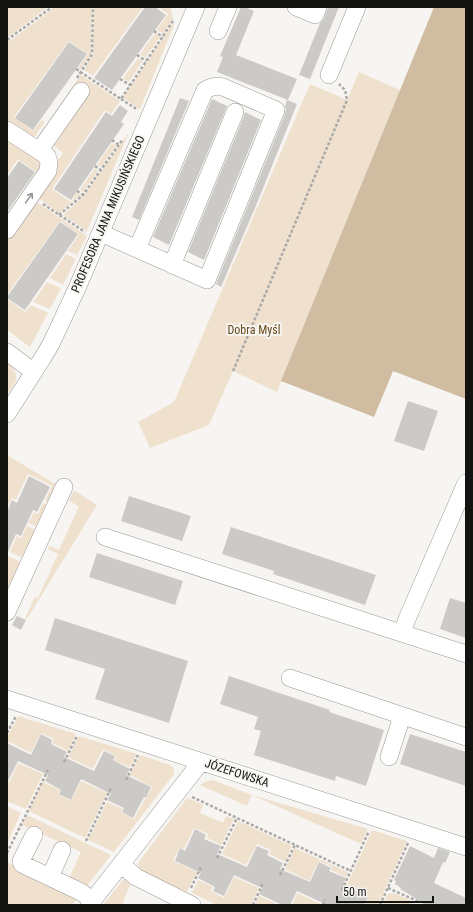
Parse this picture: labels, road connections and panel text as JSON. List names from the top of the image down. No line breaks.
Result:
{"streets":{"street":["PROFESORA JANA MIKUSIŃSKIEGO","JÓZEFOWSKA"]},"parks":["Dobra Myśl"],"scale_bar":"50 m"}
